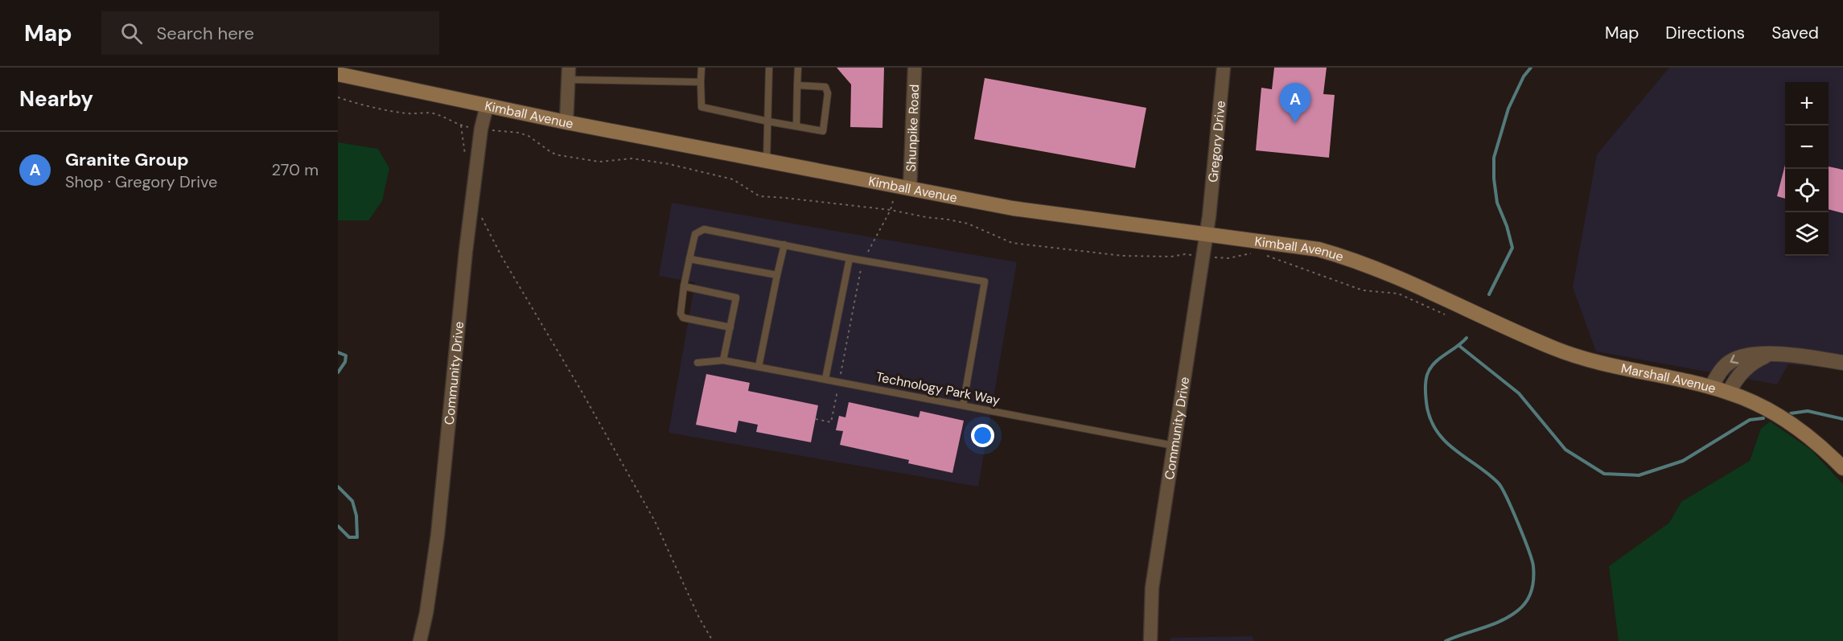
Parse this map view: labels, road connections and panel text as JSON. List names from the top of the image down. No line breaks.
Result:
{"streets":{"main road":["Kimball Avenue","Marshall Avenue"],"street":["Shunpike Road","Gregory Drive","Community Drive"],"lane":["Technology Park Way"]},"crossings":[["Kimball Avenue","Shunpike Road"],["Kimball Avenue","Community Drive"],["Kimball Avenue","Marshall Avenue"],["Gregory Drive","Community Drive"],["Community Drive","Technology Park Way"]],"page":{"header":"Map","search":"Search here","nav":["Map","Directions","Saved"],"heading":"Nearby","map_buttons":["+","−"],"pins":"A","list":[{"mark":"A","name":"Granite Group","note":"Shop · Gregory Drive","value":"270 m"}]}}
